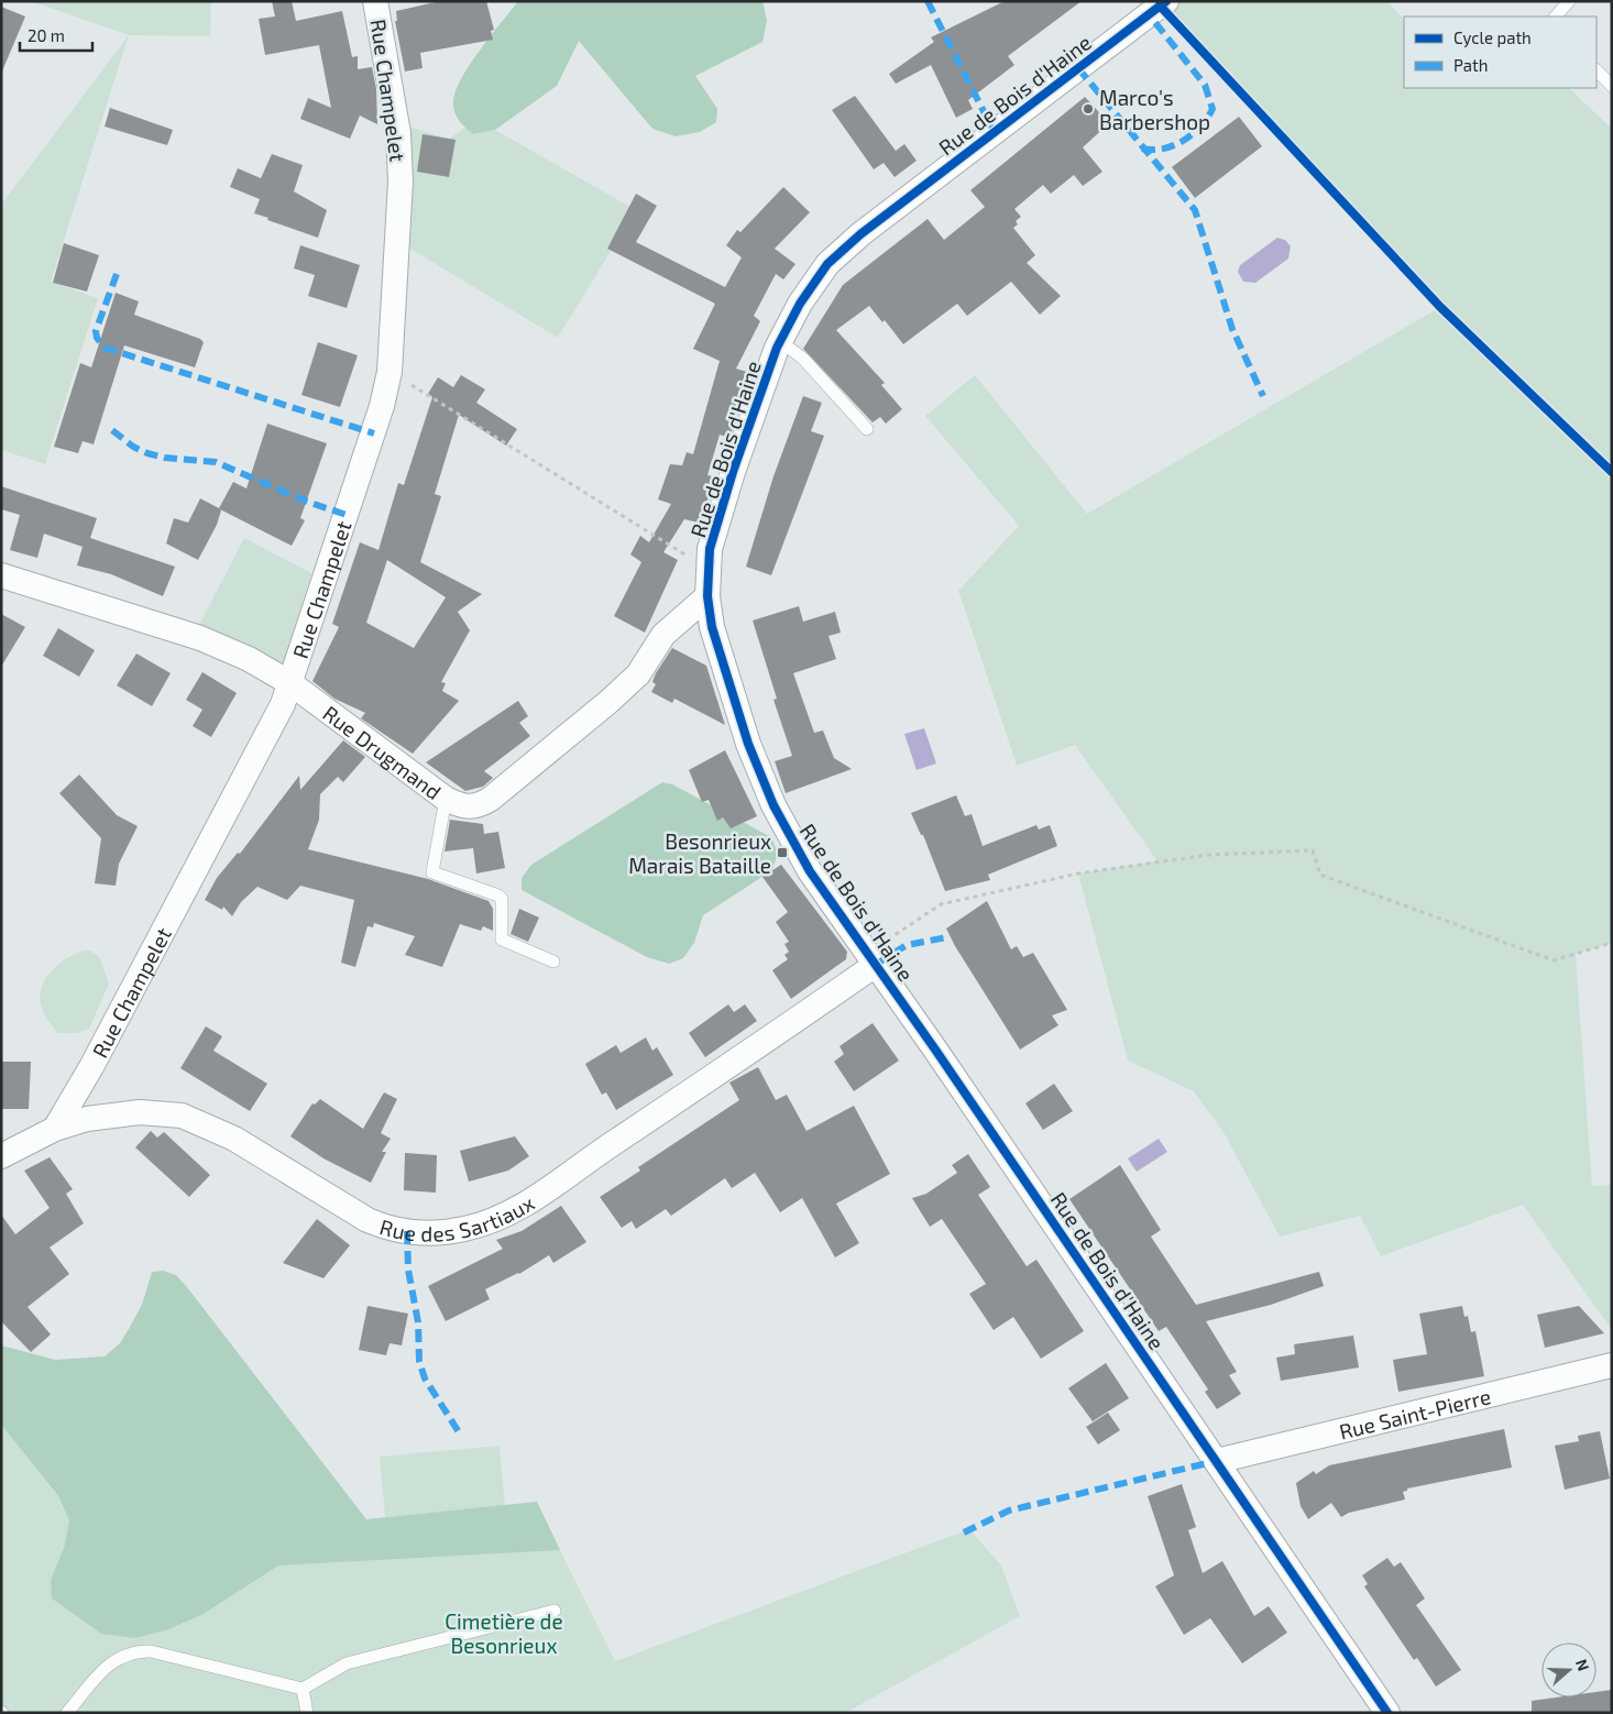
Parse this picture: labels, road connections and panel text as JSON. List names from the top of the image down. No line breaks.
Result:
{"streets":{"street":["Rue Champelet","Rue de Bois d'Haine","Rue Drugmand","Rue des Sartiaux","Rue Saint-Pierre"]},"crossings":[["Rue Champelet","Rue Drugmand"],["Rue Champelet","Rue des Sartiaux"],["Rue de Bois d'Haine","Rue Drugmand"],["Rue de Bois d'Haine","Rue des Sartiaux"],["Rue de Bois d'Haine","Rue Saint-Pierre"]],"parks":["Cimetière de Besonrieux"],"places":{"other":["Marco's Barbershop"],"transit":["Besonrieux Marais Bataille"]},"legend":["Cycle path","Path"],"scale_bar":"20 m","north":"right"}
